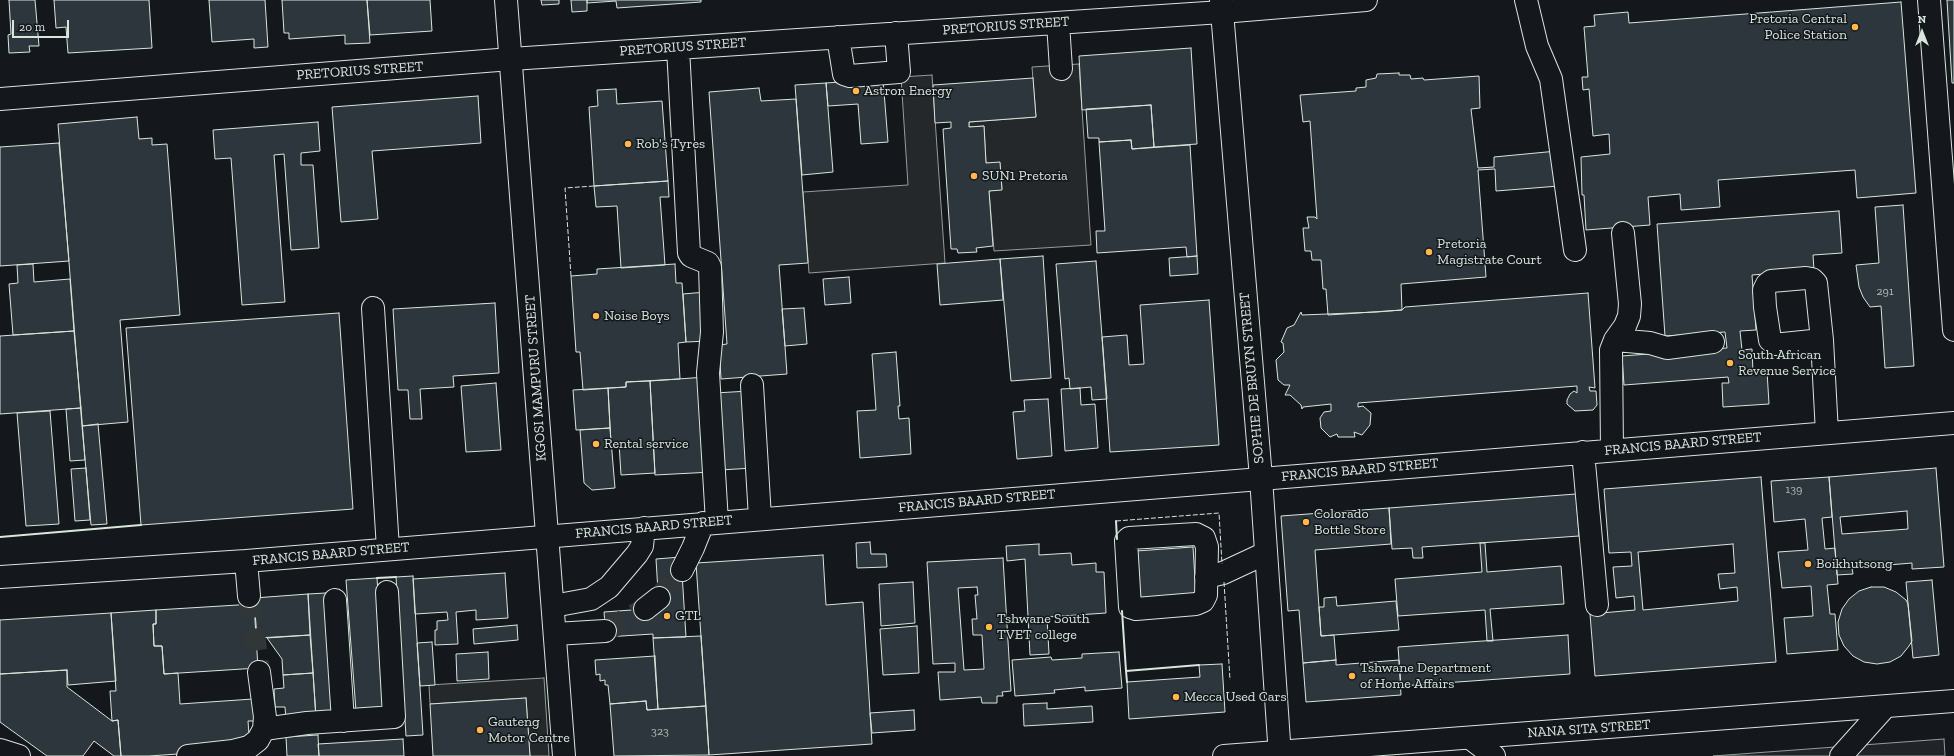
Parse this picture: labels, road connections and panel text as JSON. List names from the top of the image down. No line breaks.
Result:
{"streets":{"street":["PRETORIUS STREET","KGOSI MAMPURU STREET","SOPHIE DE BRUYN STREET","FRANCIS BAARD STREET","NANA SITA STREET"]},"crossings":[["PRETORIUS STREET","KGOSI MAMPURU STREET"],["PRETORIUS STREET","SOPHIE DE BRUYN STREET"],["KGOSI MAMPURU STREET","FRANCIS BAARD STREET"],["SOPHIE DE BRUYN STREET","FRANCIS BAARD STREET"],["SOPHIE DE BRUYN STREET","NANA SITA STREET"]],"places":["Pretoria Central Police Station","Astron Energy","Rob's Tyres","SUN1 Pretoria","Pretoria Magistrate Court","Noise Boys","South African Revenue Service","Rental service","Colorado Bottle Store","Boikhutsong","GTL","Tshwane South TVET college","Tshwane Department of Home Affairs","Mecca Used Cars","Gauteng Motor Centre"],"house_numbers":["291","139","323"],"scale_bar":"20 m","north":"top"}
